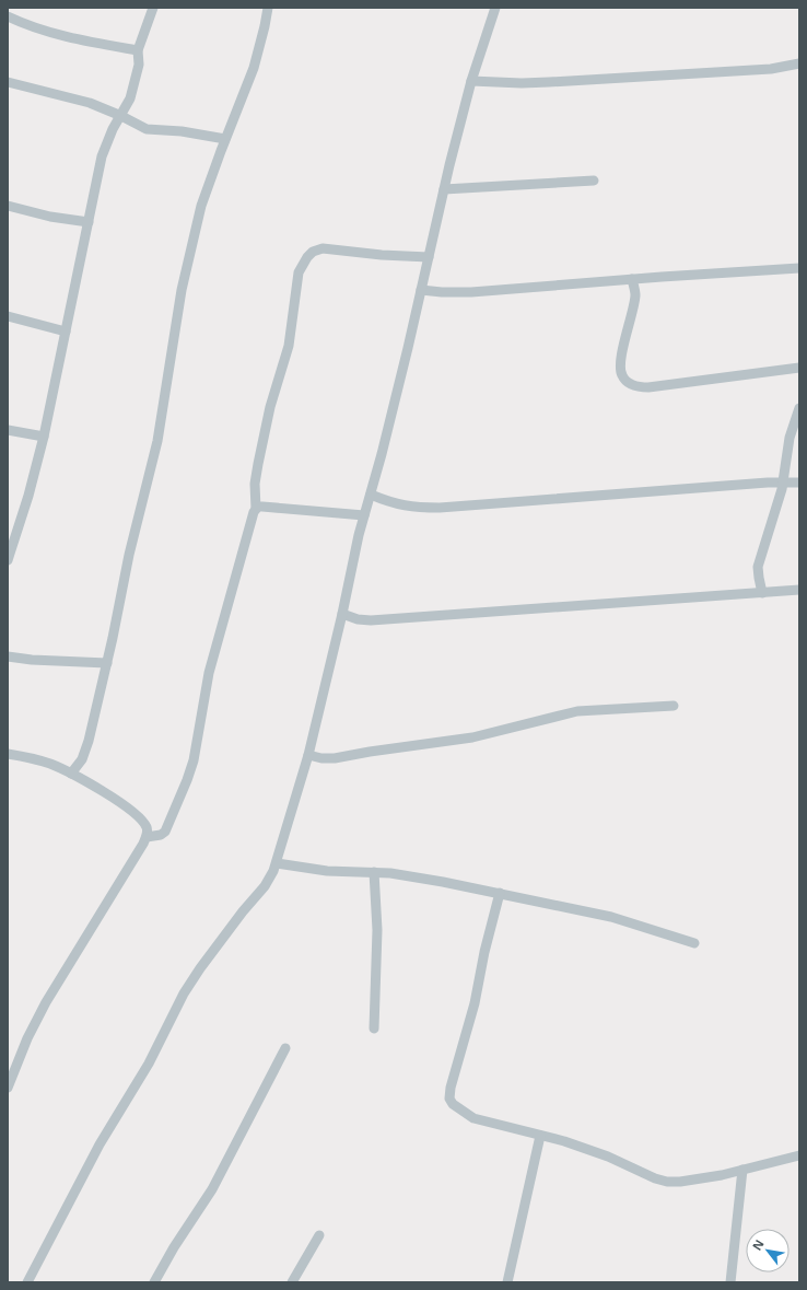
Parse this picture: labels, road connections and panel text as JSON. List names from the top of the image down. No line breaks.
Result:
{"north":"top left"}
